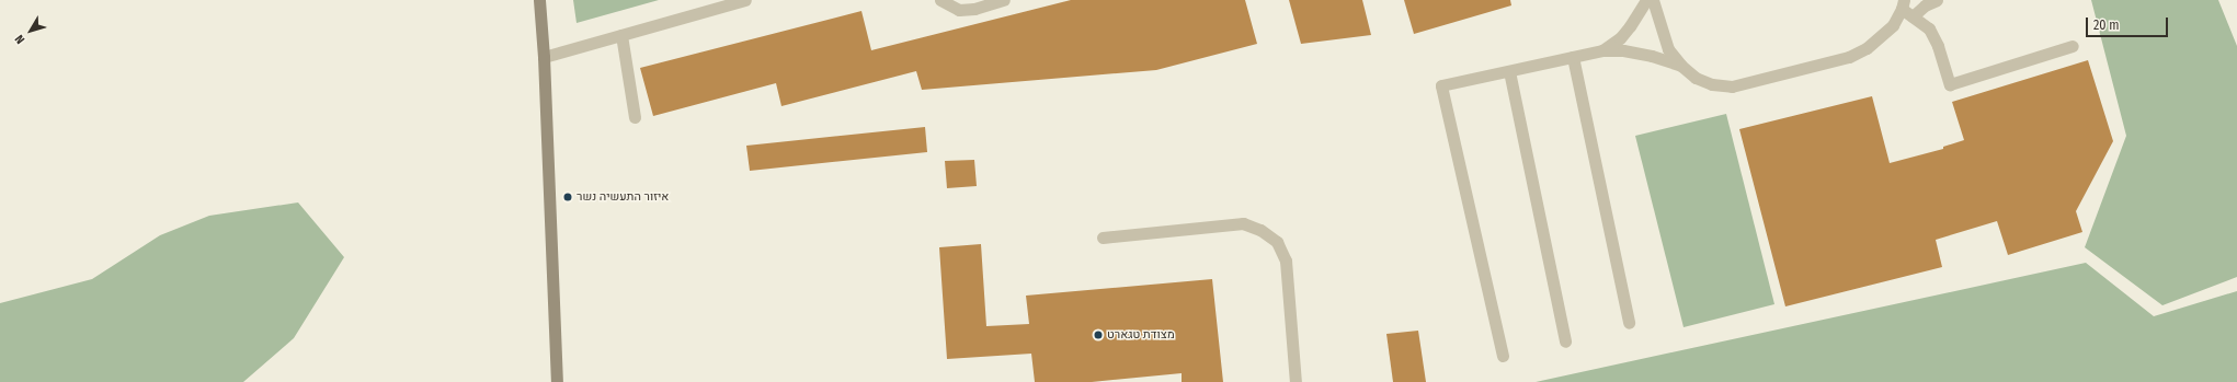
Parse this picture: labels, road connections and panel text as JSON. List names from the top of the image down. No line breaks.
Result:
{"places":["איזור התעשיה נשר","מצודת טגארט"],"scale_bar":"20 m","north":"bottom left"}
